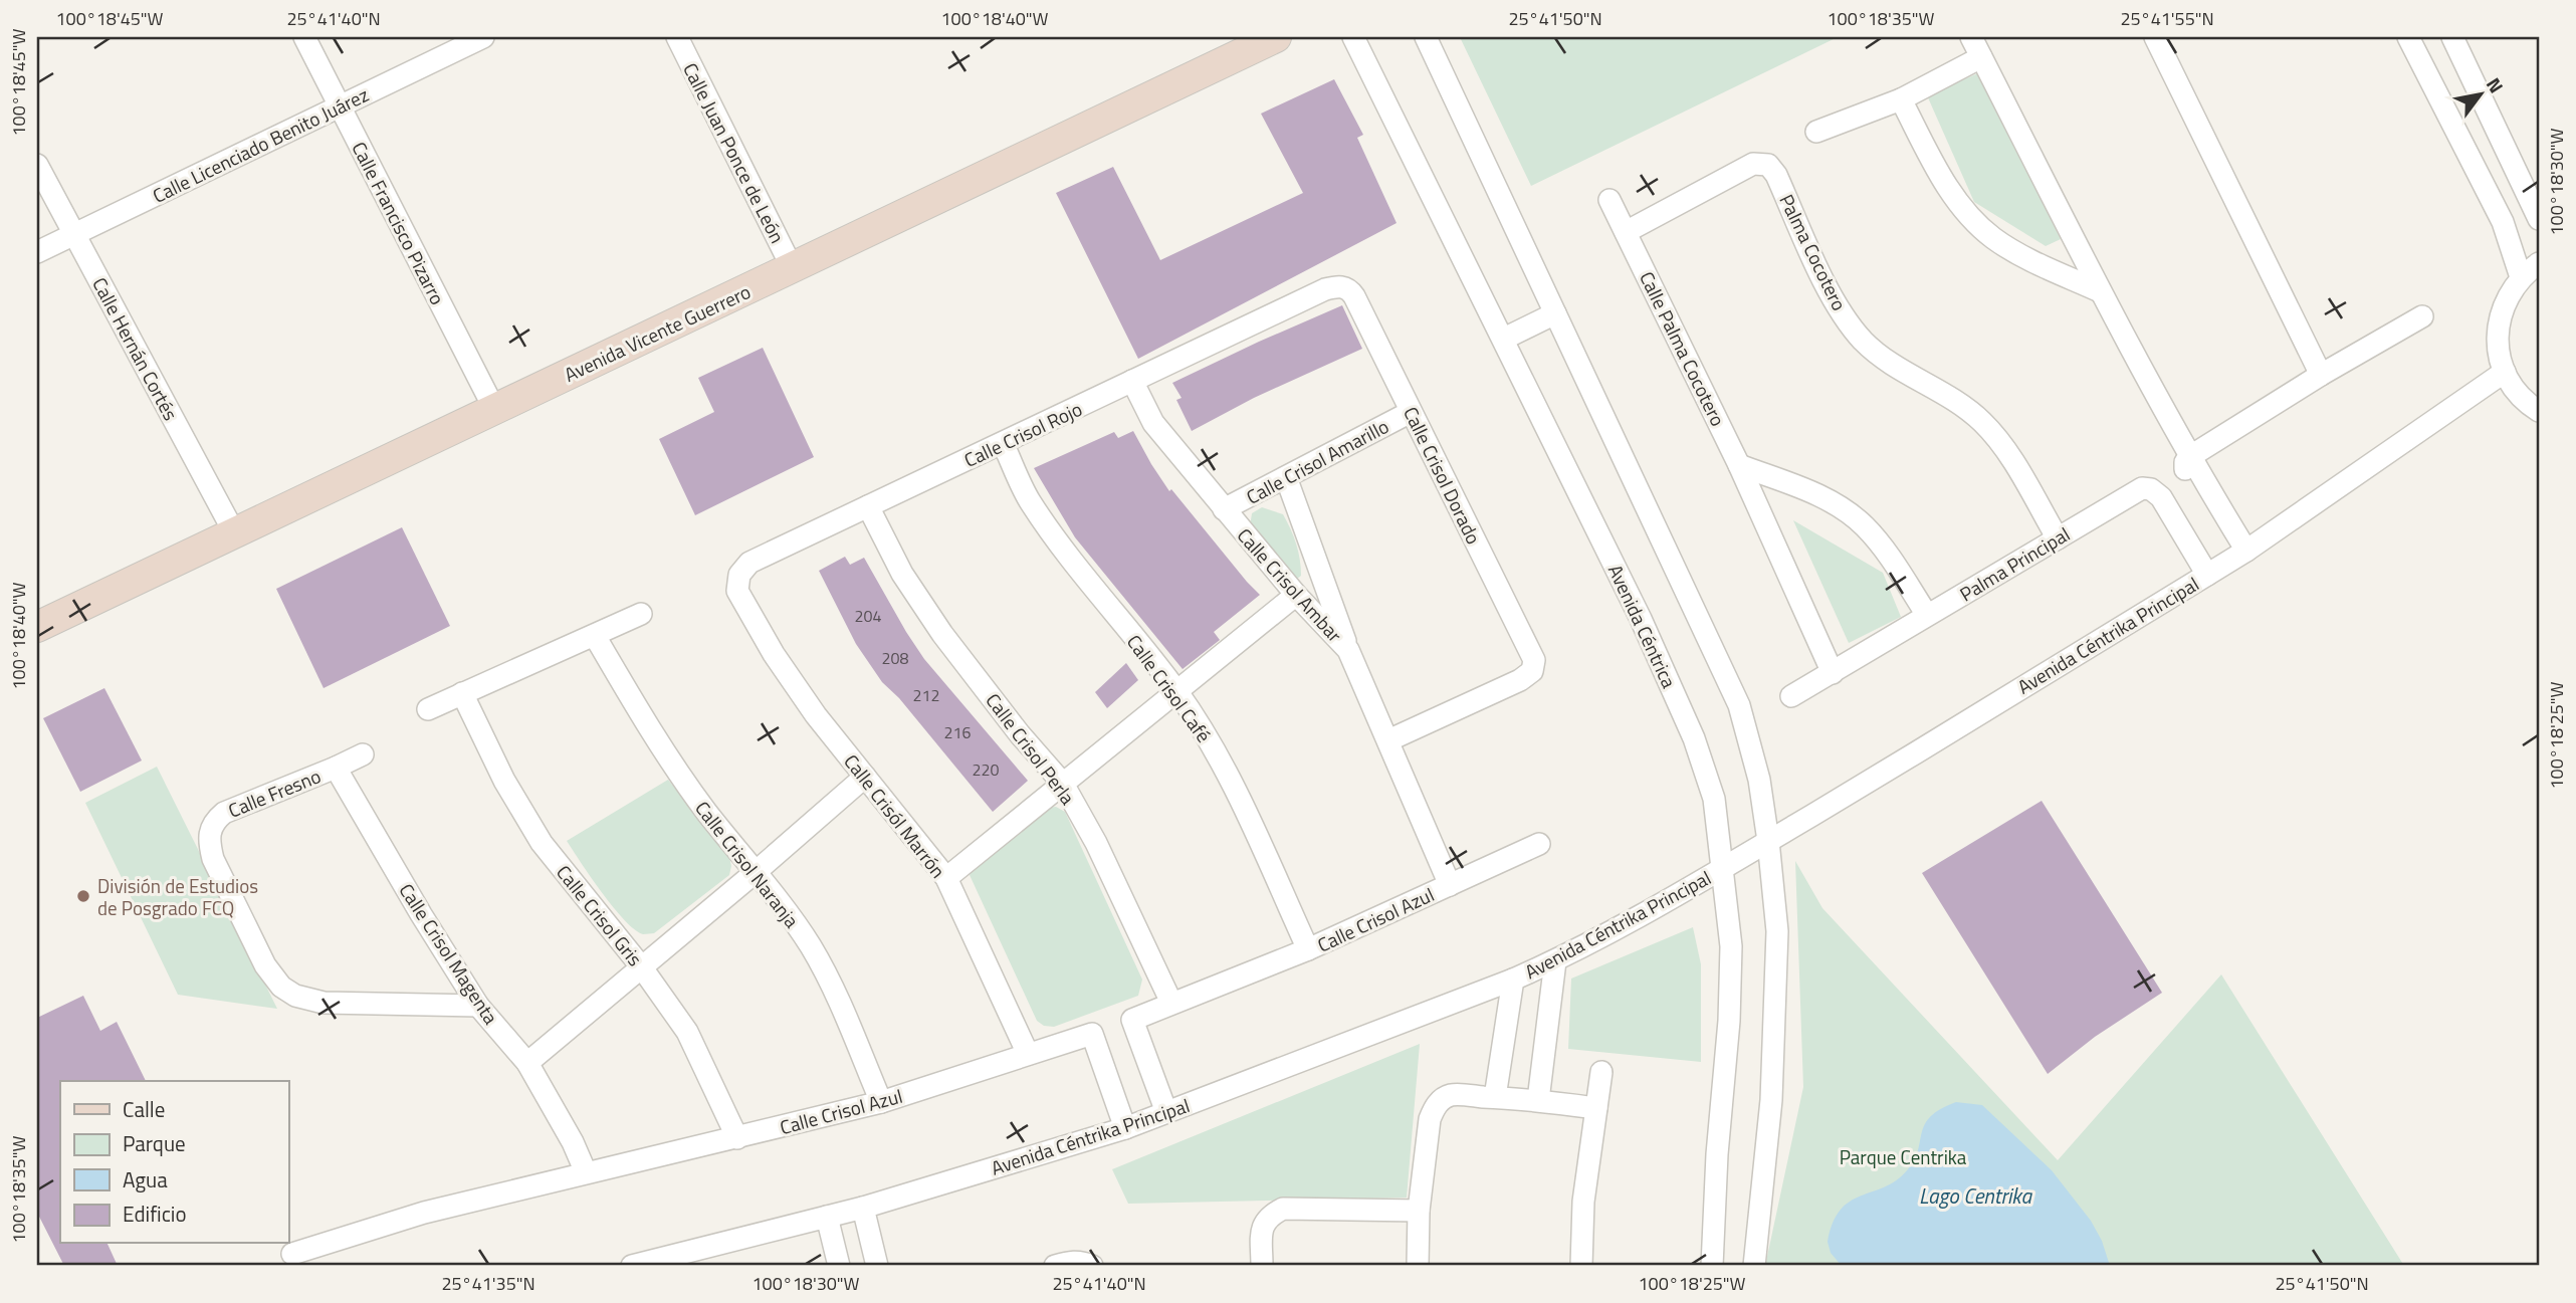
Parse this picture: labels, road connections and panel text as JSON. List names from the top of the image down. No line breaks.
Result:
{"streets":{"main road":["Avenida Vicente Guerrero"],"street":["Calle Licenciado Benito Juárez","Calle Juan Ponce de León","Calle Francisco Pizarro","Palma Cocotero","Calle Hernán Cortés","Calle Palma Cocotero","Calle Crisol Rojo","Calle Crisol Amarillo","Calle Crisol Dorado","Palma Principal","Calle Crisol Ambar","Avenida Céntrica","Avenida Céntrika Principal","Calle Crisol Café","Calle Crisol Perla","Calle Fresno","Calle Crisól Marrón","Calle Crisol Naranja","Calle Crisol Gris","Calle Crisol Azul","Calle Crisol Magenta"]},"crossings":[["Calle Licenciado Benito Juárez","Calle Francisco Pizarro"],["Calle Licenciado Benito Juárez","Calle Hernán Cortés"],["Calle Juan Ponce de León","Avenida Vicente Guerrero"],["Calle Francisco Pizarro","Avenida Vicente Guerrero"],["Palma Cocotero","Calle Palma Cocotero"],["Palma Cocotero","Palma Principal"],["Avenida Vicente Guerrero","Calle Hernán Cortés"],["Calle Palma Cocotero","Palma Principal"],["Calle Crisol Rojo","Calle Crisol Dorado"],["Calle Crisol Rojo","Calle Crisol Ambar"],["Calle Crisol Rojo","Calle Crisol Café"],["Calle Crisol Rojo","Calle Crisol Perla"],["Calle Crisol Rojo","Calle Crisól Marrón"],["Calle Crisol Amarillo","Calle Crisol Dorado"],["Calle Crisol Amarillo","Calle Crisol Ambar"],["Calle Crisol Dorado","Calle Crisol Ambar"],["Palma Principal","Avenida Céntrika Principal"],["Calle Crisol Ambar","Calle Crisol Azul"],["Avenida Céntrica","Avenida Céntrika Principal"],["Avenida Céntrika Principal","Calle Crisol Azul"],["Calle Crisol Café","Calle Crisol Azul"],["Calle Crisol Perla","Calle Crisol Azul"],["Calle Fresno","Calle Crisol Magenta"],["Calle Crisól Marrón","Calle Crisol Azul"],["Calle Crisol Naranja","Calle Crisol Azul"],["Calle Crisol Gris","Calle Crisol Azul"],["Calle Crisol Azul","Calle Crisol Magenta"]],"water":["Lago Centrika"],"parks":["Parque Centrika"],"places":["División de Estudios de Posgrado FCQ"],"house_numbers":["204","208","212","216","220"],"legend":["Calle","Parque","Agua","Edificio"],"north":"top right","coordinates":["100°18'45\"W","25°41'40\"N","100°18'40\"W","25°41'50\"N","100°18'35\"W","25°41'55\"N","100°18'30\"W","100°18'25\"W","25°41'35\"N"]}
